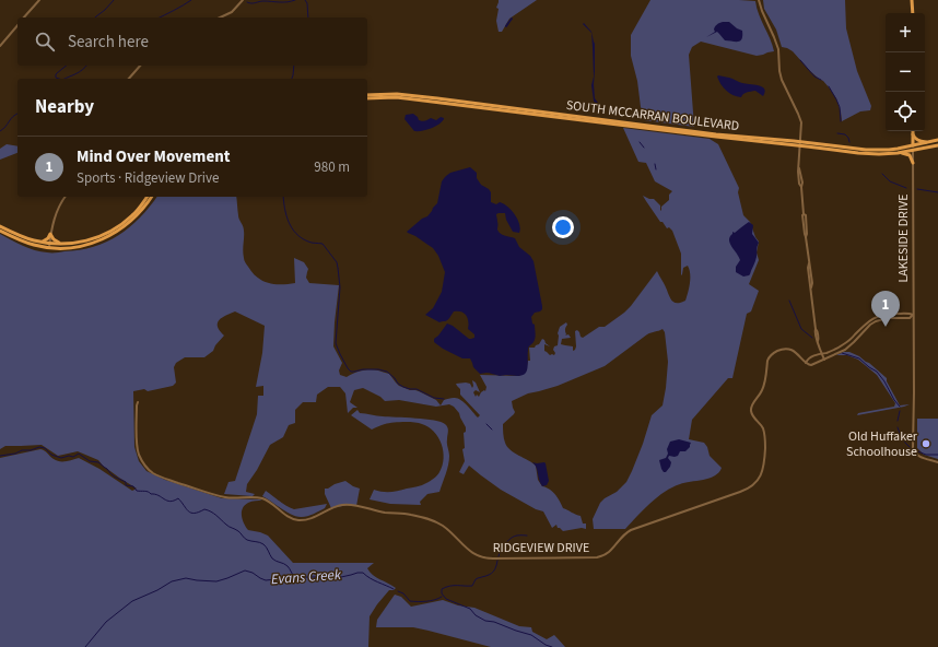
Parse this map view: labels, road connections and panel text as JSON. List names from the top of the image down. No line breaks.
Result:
{"streets":{"main road":["SOUTH MCCARRAN BOULEVARD","LAKESIDE DRIVE"],"street":["RIDGEVIEW DRIVE"]},"crossings":[["SOUTH MCCARRAN BOULEVARD","LAKESIDE DRIVE"]],"water":["Evans Creek"],"places":["Old Huffaker Schoolhouse"],"page":{"map_buttons":["+","−"],"search":"Search here","heading":"Nearby","list":[{"mark":"1","name":"Mind Over Movement","note":"Sports · Ridgeview Drive","value":"980 m"}],"pins":"1"}}
